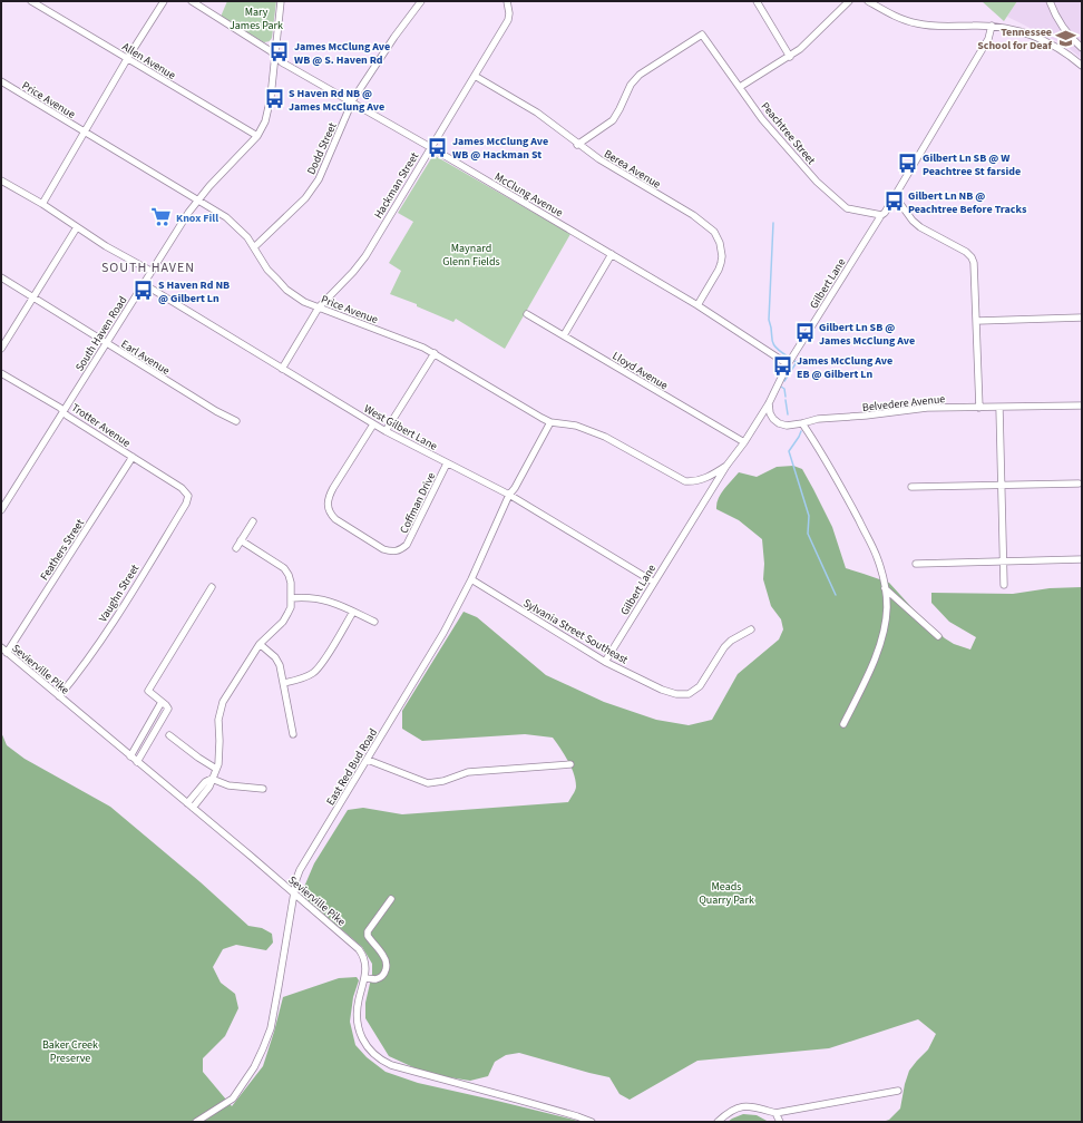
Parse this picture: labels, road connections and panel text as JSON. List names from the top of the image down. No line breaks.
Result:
{"streets":{"street":["Allen Avenue","Price Avenue","Peachtree Street","Dodd Street","Berea Avenue","Hackman Street","McClung Avenue","Gilbert Lane","South Haven Road","Earl Avenue","Lloyd Avenue","Belvedere Avenue","Trotter Avenue","West Gilbert Lane","Coffman Drive","Feathers Street","Vaughn Street","Sylvania Street Southeast","Sevierville Pike","East Red Bud Road"]},"crossings":[["Allen Avenue","South Haven Road"],["Price Avenue","Dodd Street"],["Price Avenue","Hackman Street"],["Price Avenue","Gilbert Lane"],["Price Avenue","South Haven Road"],["Price Avenue","East Red Bud Road"],["Peachtree Street","Berea Avenue"],["Peachtree Street","Gilbert Lane"],["Dodd Street","McClung Avenue"],["Berea Avenue","Hackman Street"],["Berea Avenue","McClung Avenue"],["Hackman Street","McClung Avenue"],["Hackman Street","West Gilbert Lane"],["McClung Avenue","Gilbert Lane"],["McClung Avenue","South Haven Road"],["Gilbert Lane","Lloyd Avenue"],["Gilbert Lane","Belvedere Avenue"],["Gilbert Lane","West Gilbert Lane"],["Gilbert Lane","Sylvania Street Southeast"],["South Haven Road","Earl Avenue"],["South Haven Road","Trotter Avenue"],["South Haven Road","West Gilbert Lane"],["Trotter Avenue","Feathers Street"],["Trotter Avenue","Vaughn Street"],["West Gilbert Lane","Coffman Drive"],["West Gilbert Lane","East Red Bud Road"],["Feathers Street","Sevierville Pike"],["Vaughn Street","Sevierville Pike"],["Sylvania Street Southeast","East Red Bud Road"],["Sevierville Pike","East Red Bud Road"]],"districts":["SOUTH HAVEN"],"parks":["Mary James Park","Maynard Glenn Fields","Meads Quarry Park","Baker Creek Preserve"],"places":{"school or university":["Tennessee School for Deaf"],"bus stop":["James McClung Ave WB @ S. Haven Rd","S Haven Rd NB @ James McClung Ave","James McClung Ave WB @ Hackman St","Gilbert Ln SB @ W Peachtree St farside","Gilbert Ln NB @ Peachtree Before Tracks","S Haven Rd NB @ Gilbert Ln","Gilbert Ln SB @ James McClung Ave","James McClung Ave EB @ Gilbert Ln"],"supermarket":["Knox Fill"]}}
